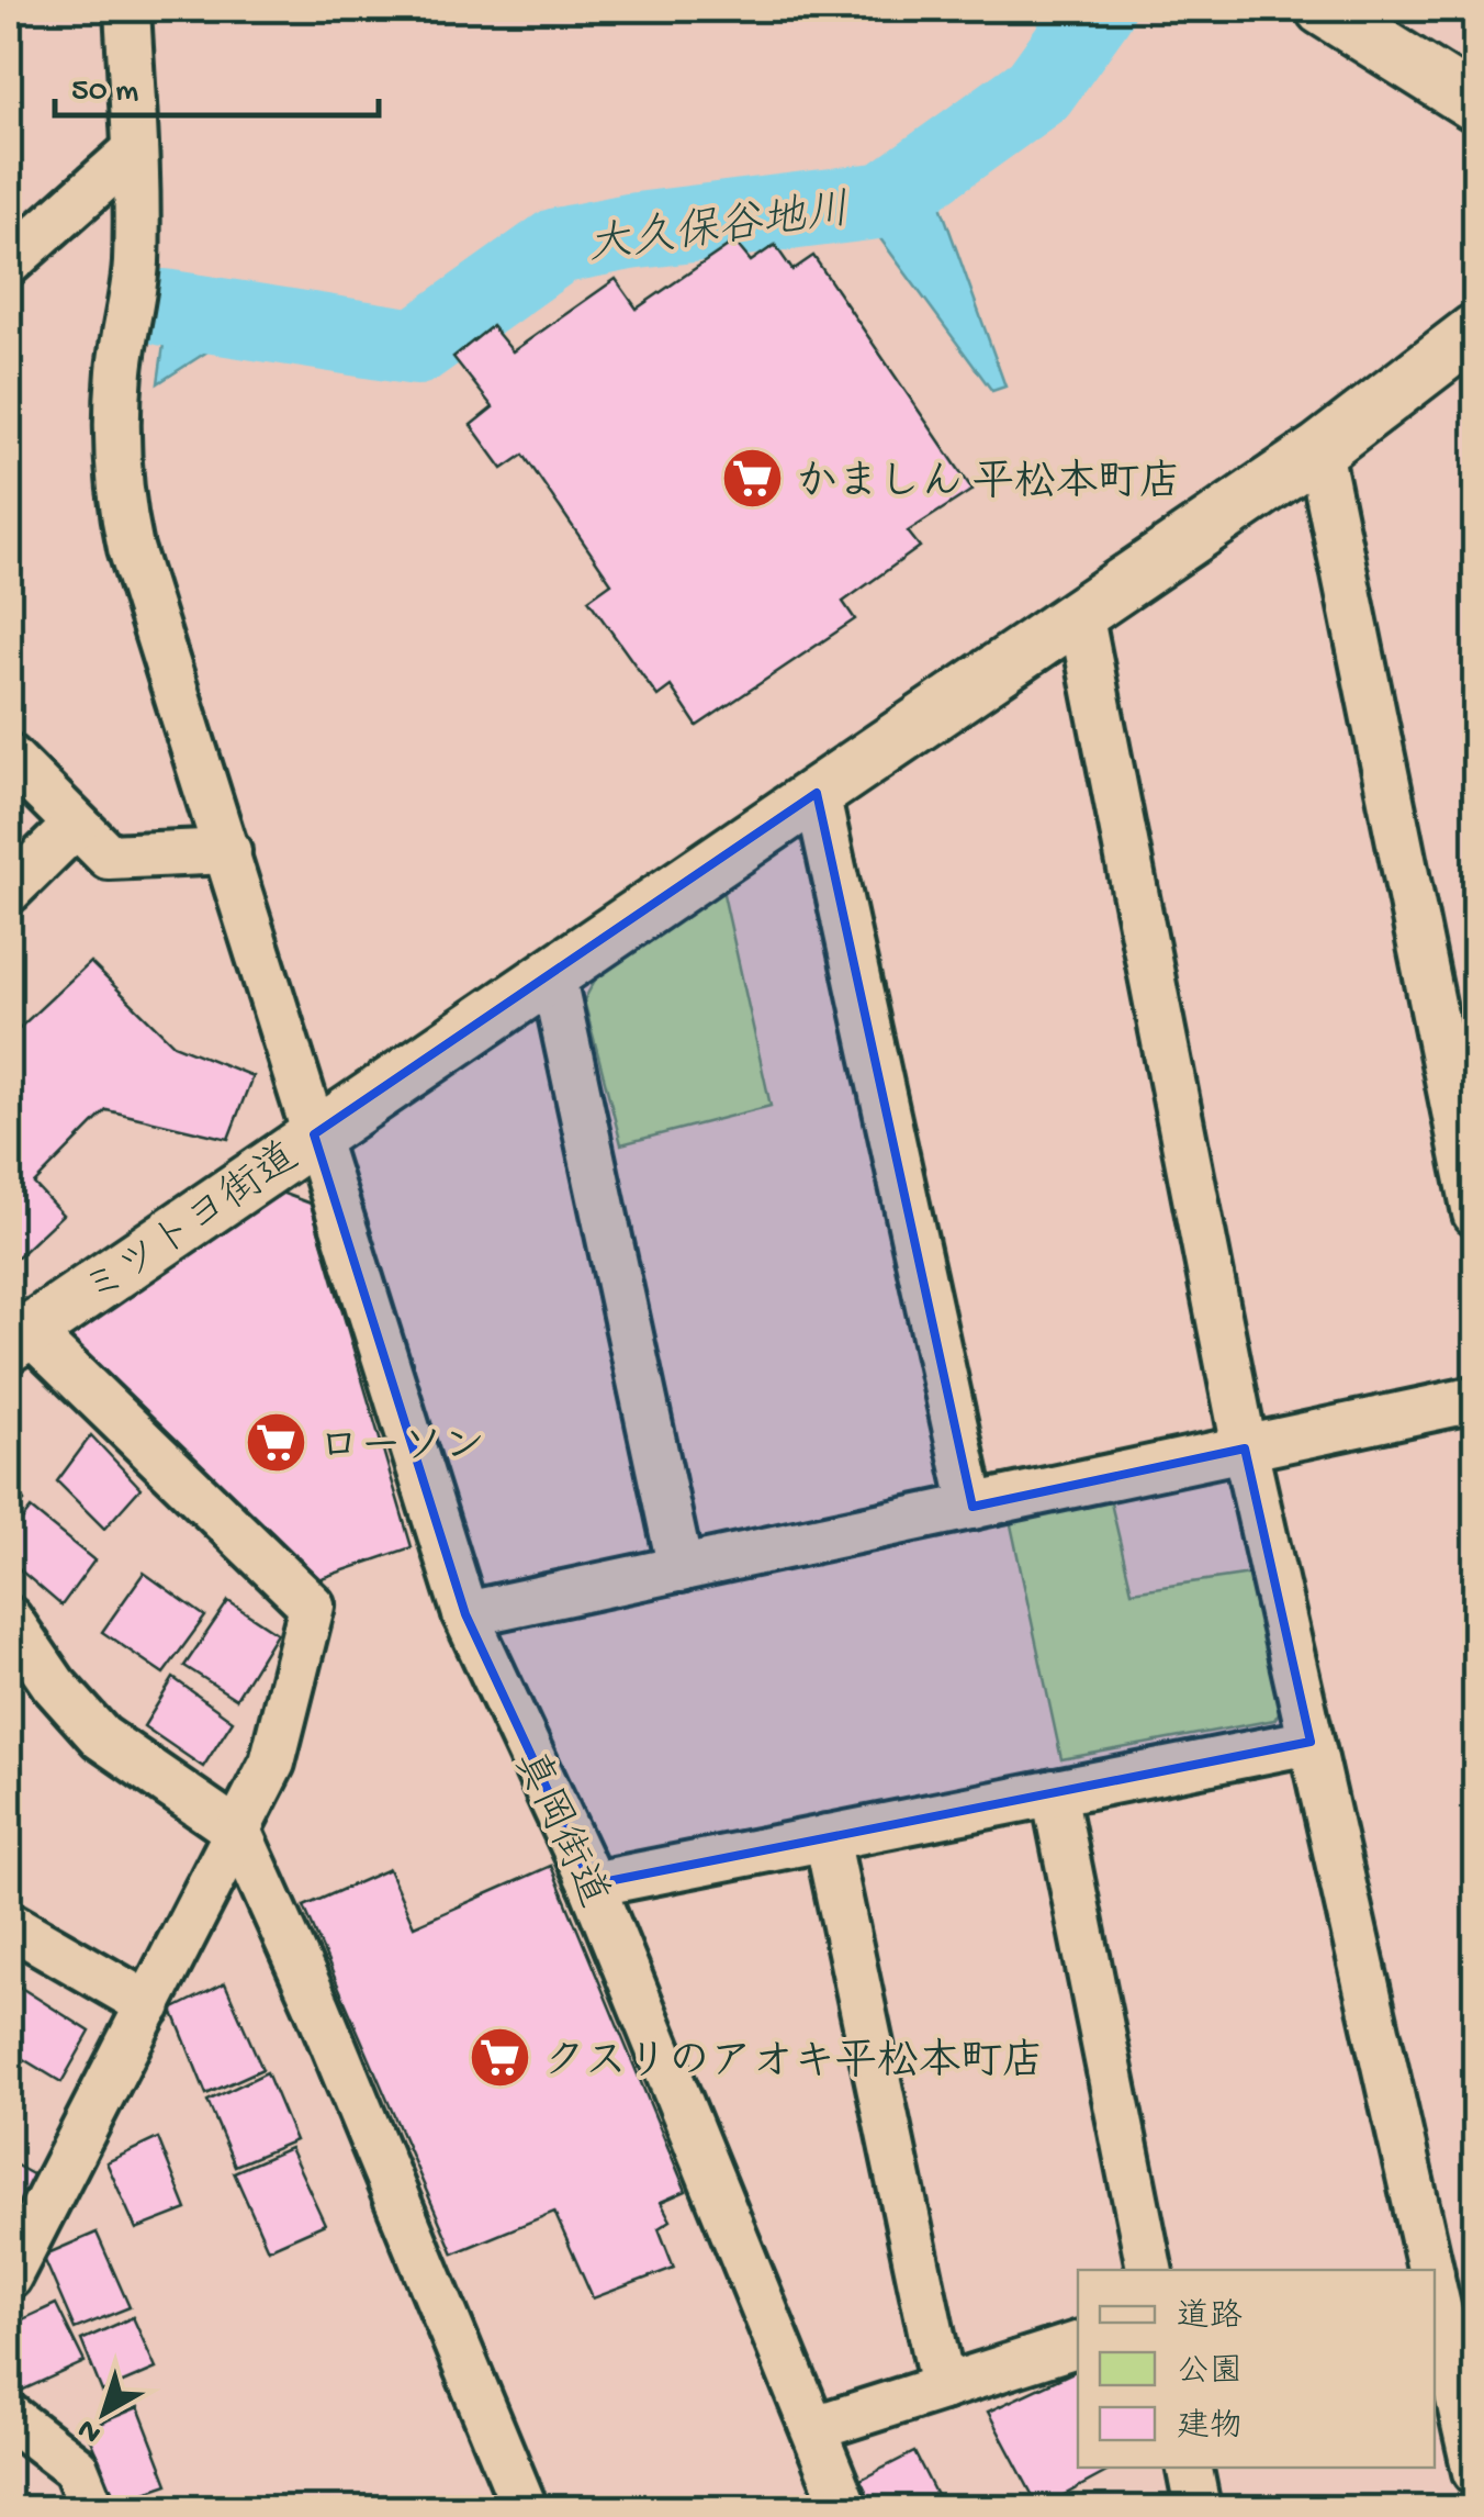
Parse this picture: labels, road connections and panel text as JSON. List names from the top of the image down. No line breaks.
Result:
{"streets":{"street":["ミツトヨ街道","真岡街道"]},"crossings":[["ミツトヨ街道","真岡街道"]],"water":["大久保谷地川"],"places":{"supermarket":["かましん 平松本町店","ローソン","クスリのアオキ平松本町店"]},"legend":["道路","公園","建物"],"scale_bar":"50 m","north":"bottom left"}
